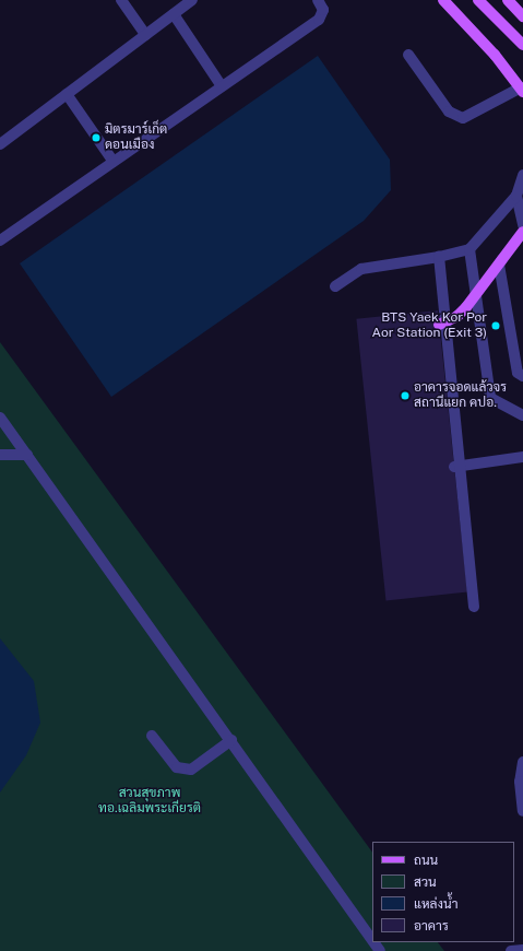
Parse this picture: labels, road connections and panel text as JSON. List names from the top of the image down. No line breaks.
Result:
{"parks":["สวนสุขภาพ ทอ.เฉลิมพระเกียรติ"],"places":["มิตรมาร์เก็ต ดอนเมือง","BTS Yaek Kor Por Aor Station (Exit 3)","อาคารจอดแล้วจร สถานีแยก คปอ."],"legend":["ถนน","สวน","แหล่งน้ำ","อาคาร"]}
